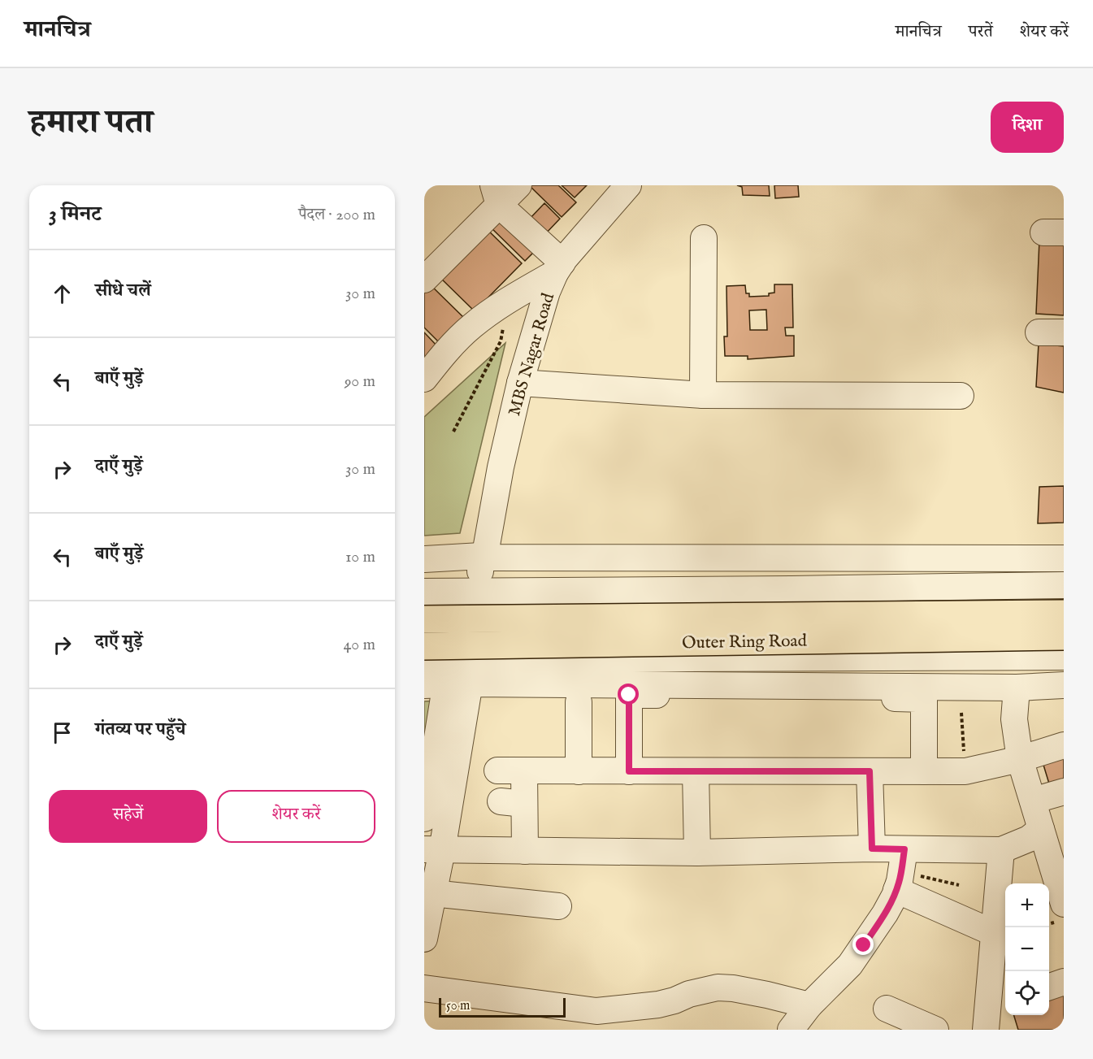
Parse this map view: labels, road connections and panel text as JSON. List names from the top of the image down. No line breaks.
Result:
{"streets":{"main road":["Outer Ring Road"],"street":["MBS Nagar Road"]},"scale_bar":"50 m","page":{"header":"मानचित्र","nav":["मानचित्र","परतें","शेयर करें"],"title":"हमारा पता","buttons":["दिशा",["सहेजें","शेयर करें"]],"heading":["3 मिनट","पैदल · 200 m"],"list":[["सीधे चलें","30 m"],["बाएँ मुड़ें","90 m"],["दाएँ मुड़ें","30 m"],["बाएँ मुड़ें","10 m"],["दाएँ मुड़ें","40 m"],"गंतव्य पर पहुँचे"],"map_buttons":["+","−"],"scale":"50 m"}}
